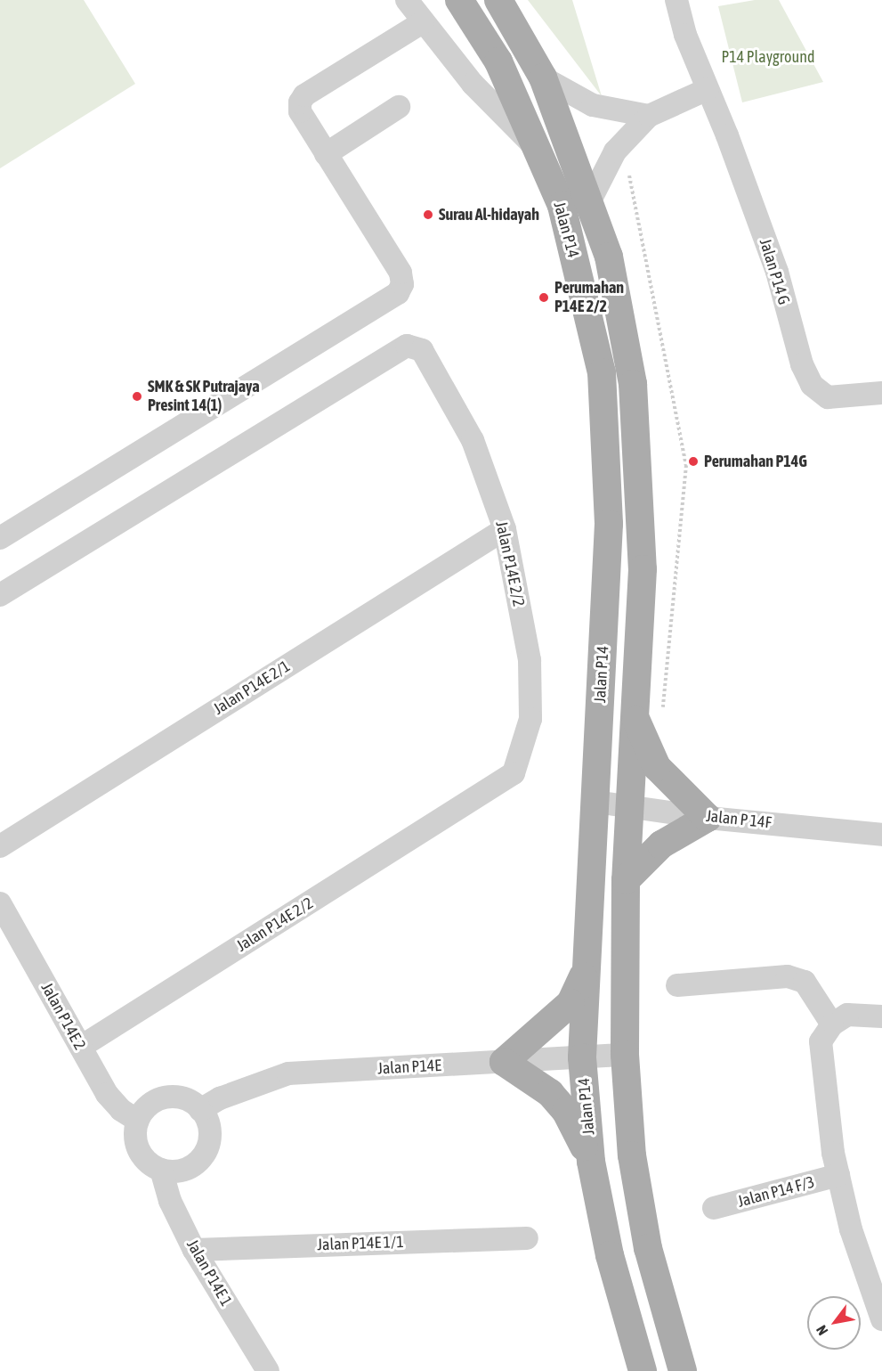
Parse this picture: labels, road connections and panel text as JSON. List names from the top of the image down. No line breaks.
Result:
{"streets":{"main road":["Jalan P14"],"street":["Jalan P14 G","Jalan P14E 2/2","Jalan P14E 2/1","Jalan P 14F","Jalan P14E 2","Jalan P14E","Jalan P14 F/3","Jalan P14E 1/1","Jalan P14E 1"]},"crossings":[["Jalan P14","Jalan P 14F"],["Jalan P14","Jalan P14E"],["Jalan P14E 2/2","Jalan P14E 2/1"],["Jalan P14E 2/2","Jalan P14E 2"],["Jalan P14E 2","Jalan P14E"],["Jalan P14E 2","Jalan P14E 1"],["Jalan P14E","Jalan P14E 1"],["Jalan P14E 1/1","Jalan P14E 1"]],"parks":["P14 Playground"],"places":["Surau Al-hidayah","Perumahan P14E 2/2","SMK & SK Putrajaya Presint 14(1)","Perumahan P14G"],"north":"bottom left"}
